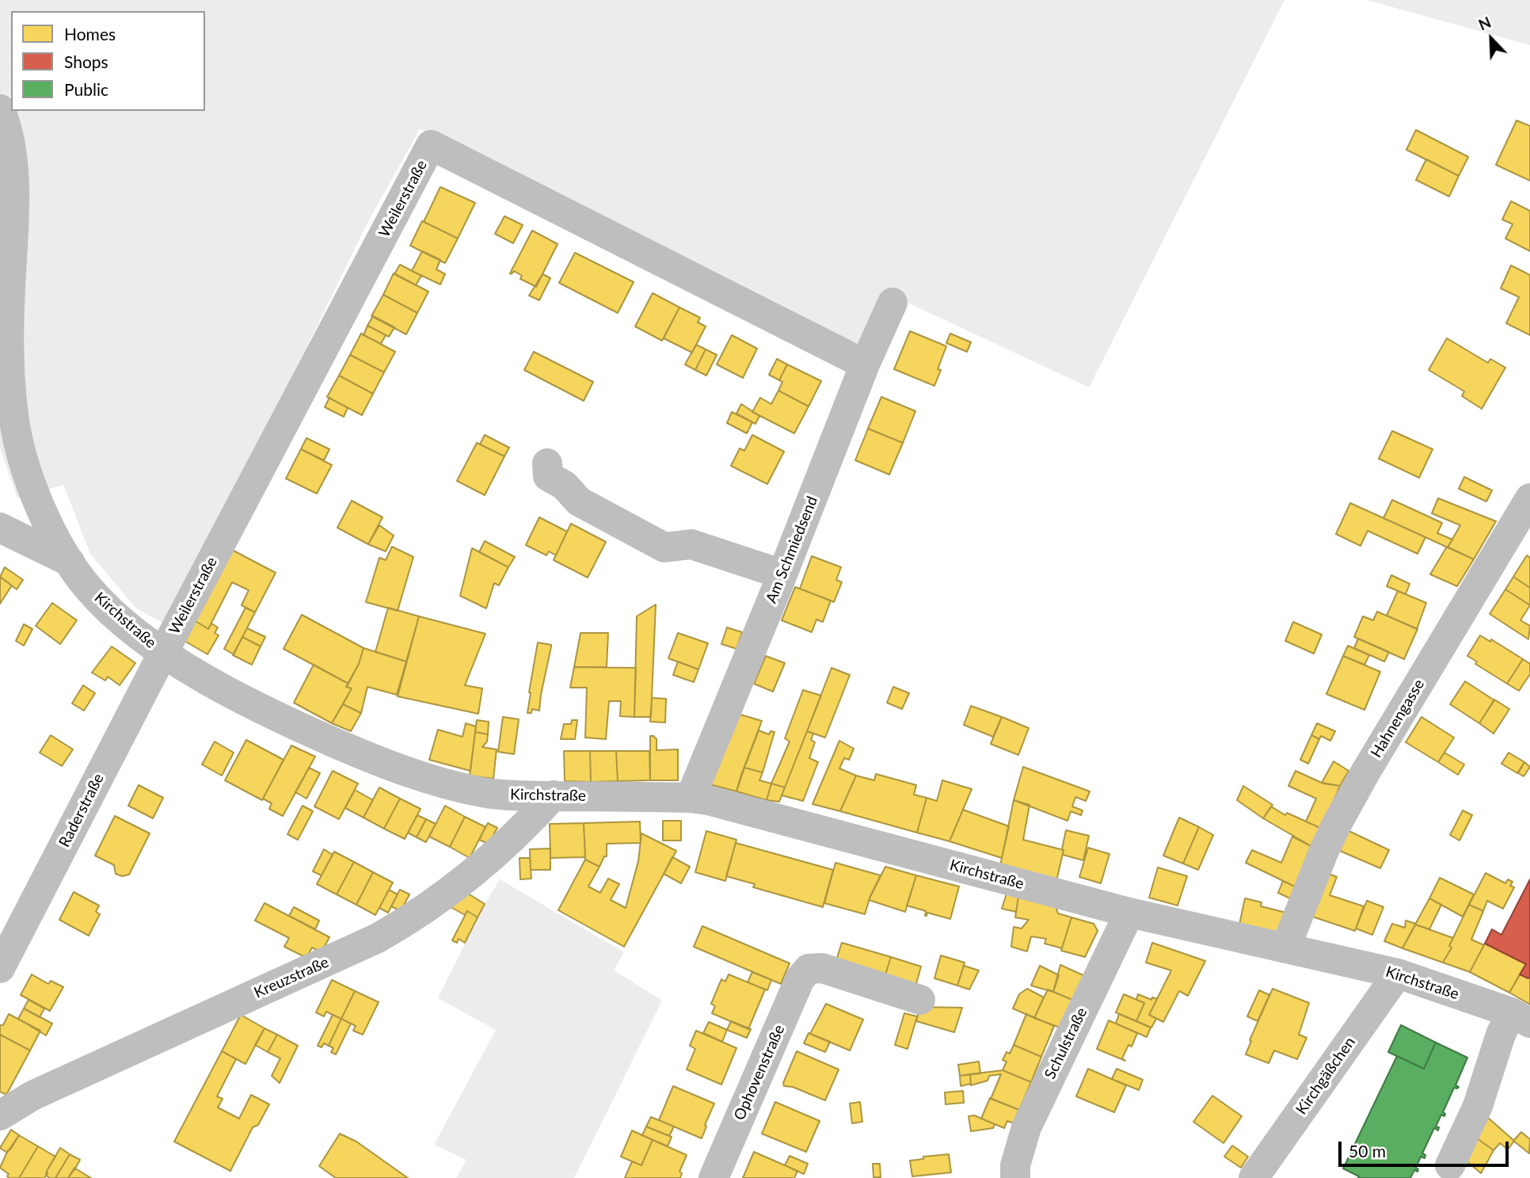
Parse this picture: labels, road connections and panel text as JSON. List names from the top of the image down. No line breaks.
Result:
{"streets":{"street":["Weilerstraße","Am Schmiedsend","Kirchstraße","Hahnengasse","Raderstraße","Kreuzstraße","Schulstraße","Ophovenstraße","Kirchgäßchen"]},"crossings":[["Weilerstraße","Am Schmiedsend"],["Weilerstraße","Kirchstraße"],["Weilerstraße","Raderstraße"],["Am Schmiedsend","Kirchstraße"],["Kirchstraße","Hahnengasse"],["Kirchstraße","Raderstraße"],["Kirchstraße","Kreuzstraße"],["Kirchstraße","Schulstraße"],["Kirchstraße","Kirchgäßchen"]],"legend":["Homes","Shops","Public"],"scale_bar":"50 m","north":"top left"}
